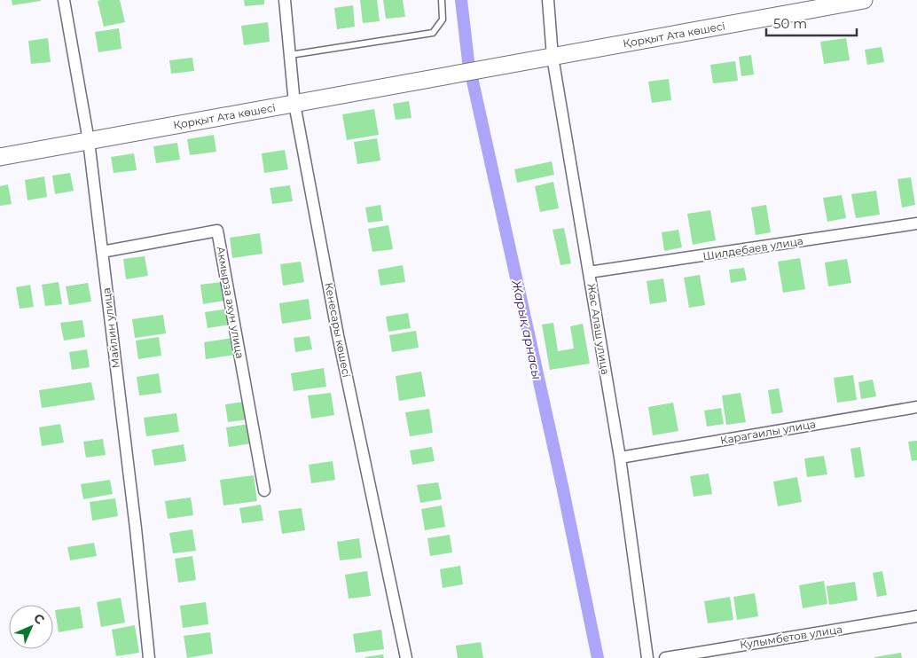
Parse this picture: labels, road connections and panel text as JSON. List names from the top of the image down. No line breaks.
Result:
{"streets":{"main road":["Қорқыт Ата көшесі"],"street":["Шилдебаев улица","Акмырза ахун улица","Майлин улица","Жас Алаш улица","Кенесары көшесі","Карагаилы улица","Кулымбетов улица"]},"crossings":[["Қорқыт Ата көшесі","Майлин улица"],["Қорқыт Ата көшесі","Жас Алаш улица"],["Қорқыт Ата көшесі","Кенесары көшесі"],["Шилдебаев улица","Жас Алаш улица"],["Акмырза ахун улица","Майлин улица"],["Жас Алаш улица","Карагаилы улица"]],"water":["Жарық арнасы"],"scale_bar":"50 m","north":"top right"}
